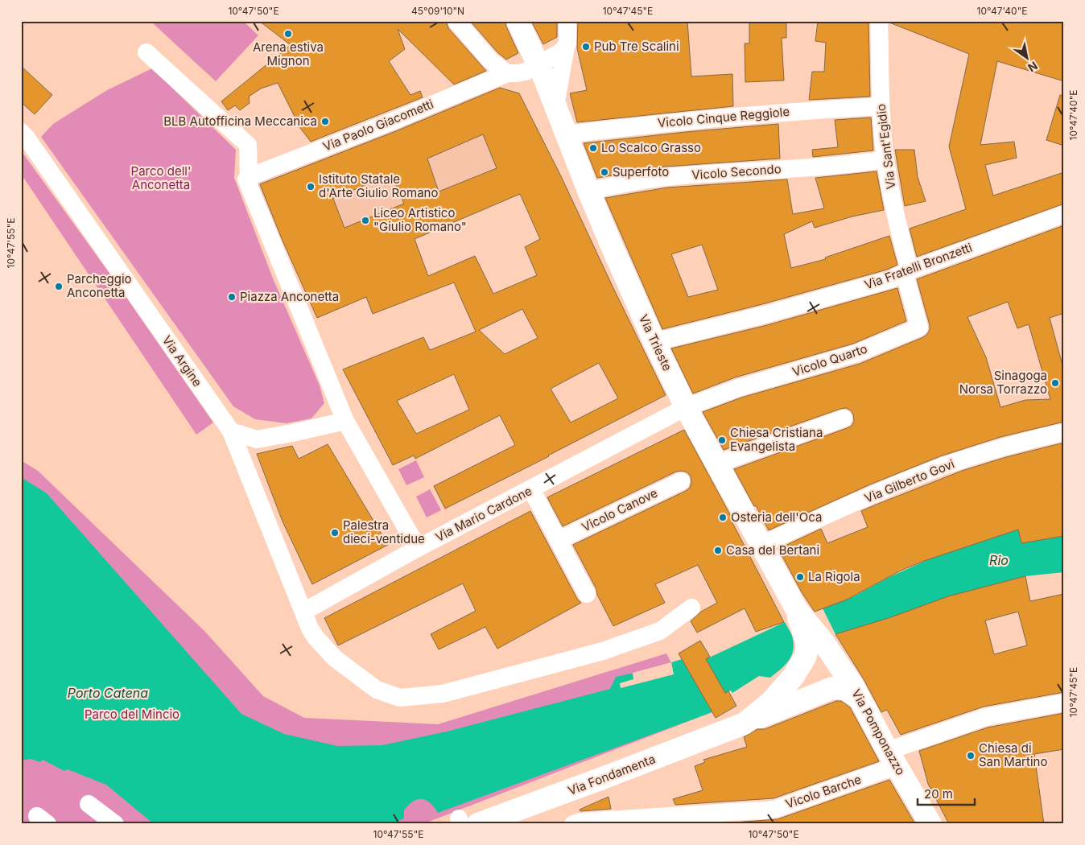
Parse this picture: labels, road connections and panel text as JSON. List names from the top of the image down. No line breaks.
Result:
{"streets":{"main road":["Via Trieste","Via Pomponazzo","Via Fondamenta"],"street":["Vicolo Cinque Reggiole","Via Paolo Giacometti","Via Sant'Egidio","Vicolo Secondo","Via Fratelli Bronzetti","Vicolo Quarto","Via Argine","Via Gilberto Govi","Vicolo Canove","Via Mario Cardone","Vicolo Barche"]},"crossings":[["Vicolo Cinque Reggiole","Via Sant'Egidio"],["Vicolo Cinque Reggiole","Via Trieste"],["Via Paolo Giacometti","Via Trieste"],["Via Sant'Egidio","Vicolo Secondo"],["Via Sant'Egidio","Via Fratelli Bronzetti"],["Via Sant'Egidio","Vicolo Quarto"],["Vicolo Secondo","Via Trieste"],["Via Fratelli Bronzetti","Via Trieste"],["Via Fratelli Bronzetti","Vicolo Quarto"],["Via Trieste","Vicolo Quarto"],["Via Trieste","Via Gilberto Govi"],["Via Trieste","Via Mario Cardone"],["Via Trieste","Via Pomponazzo"],["Via Trieste","Via Fondamenta"],["Vicolo Quarto","Via Mario Cardone"],["Via Argine","Via Mario Cardone"],["Via Pomponazzo","Via Fondamenta"],["Via Pomponazzo","Vicolo Barche"]],"water":["Rio","Porto Catena"],"parks":["Parco dell' Anconetta","Parco del Mincio"],"places":["Arena estiva Mignon","Pub Tre Scalini","BLB Autofficina Meccanica","Lo Scalco Grasso","Superfoto","Istituto Statale d'Arte Giulio Romano","Liceo Artistico \"Giulio Romano\"","Parcheggio Anconetta","Piazza Anconetta","Sinagoga Norsa Torrazzo","Chiesa Cristiana Evangelista","Osteria dell'Oca","Palestra dieci-ventidue","Casa del Bertani","La Rigola","Chiesa di San Martino"],"scale_bar":"20 m","north":"bottom right","coordinates":["10°47'50\"E","45°09'10\"N","10°47'45\"E","10°47'40\"E","10°47'55\"E"]}
